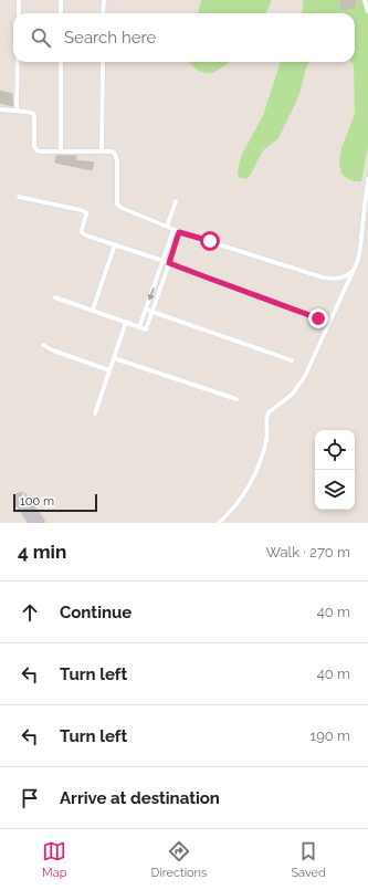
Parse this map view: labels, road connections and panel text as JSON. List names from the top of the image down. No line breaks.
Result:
{"scale_bar":"100 m","page":{"search":"Search here","scale":"100 m","heading":["4 min","Walk · 270 m"],"list":[["Continue","40 m"],["Turn left","40 m"],["Turn left","190 m"],"Arrive at destination"],"nav":["Map","Directions","Saved"]}}
